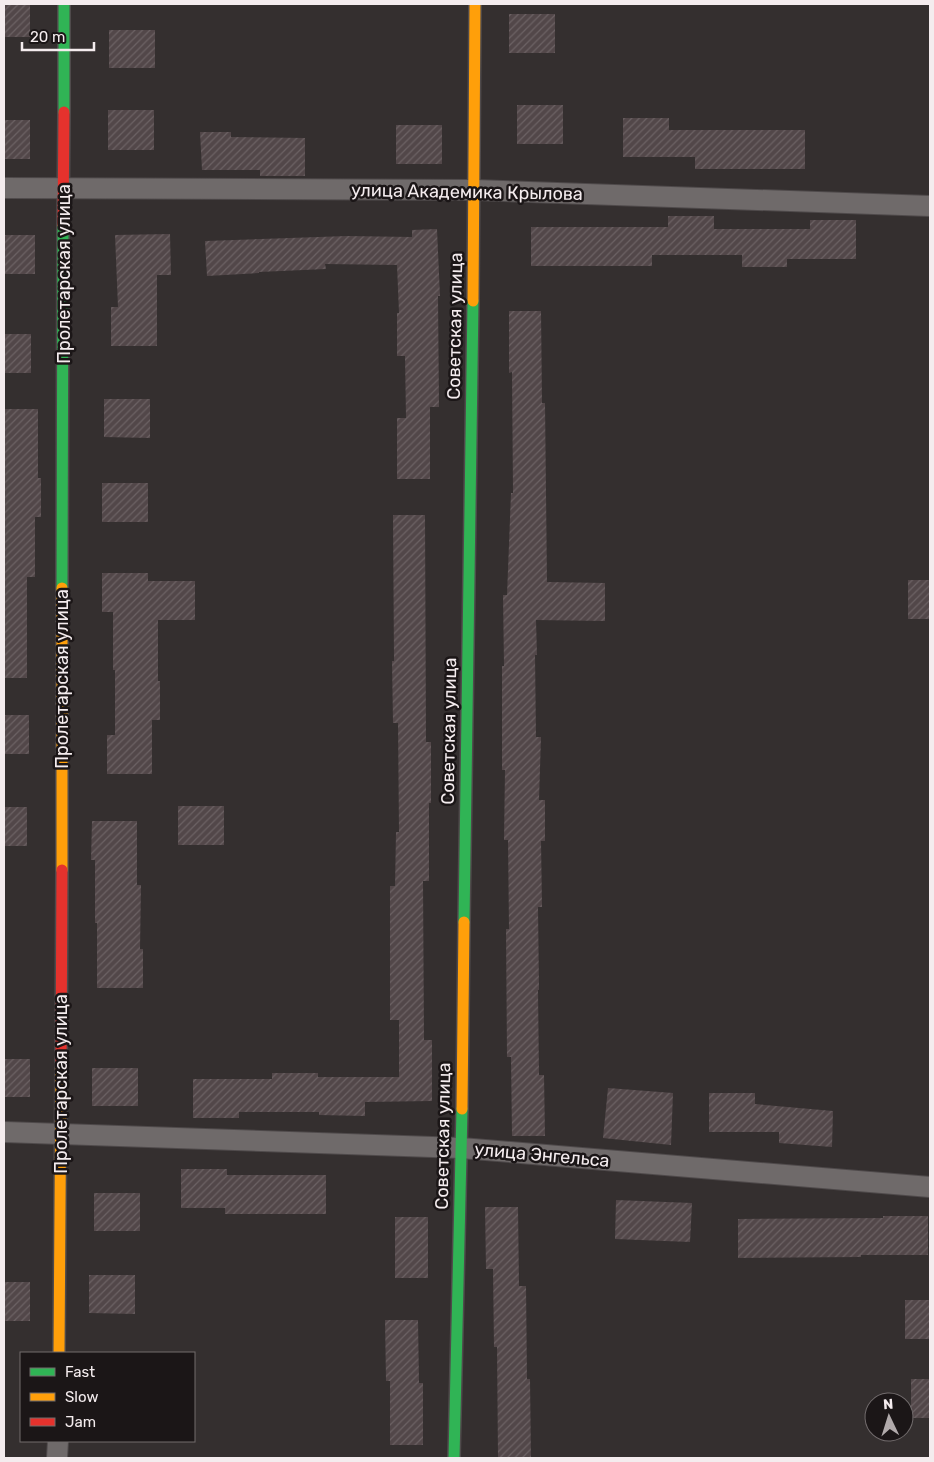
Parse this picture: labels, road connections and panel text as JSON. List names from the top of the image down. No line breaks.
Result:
{"streets":{"street":["улица Академика Крылова","Пролетарская улица","Советская улица","улица Энгельса"]},"crossings":[["улица Академика Крылова","Пролетарская улица"],["улица Академика Крылова","Советская улица"],["Пролетарская улица","улица Энгельса"],["Советская улица","улица Энгельса"]],"legend":["Fast","Slow","Jam"],"scale_bar":"20 m","north":"top"}
